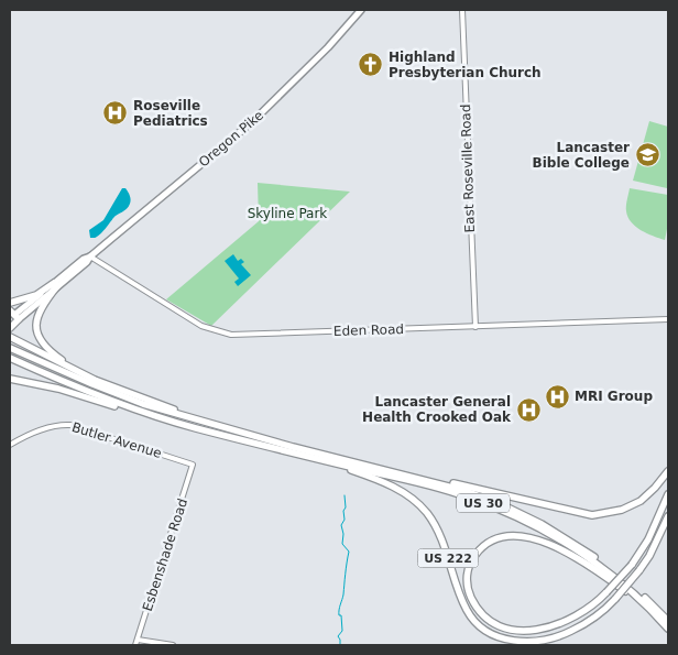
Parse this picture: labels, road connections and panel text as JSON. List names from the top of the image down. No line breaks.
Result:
{"streets":{"highway":["Oregon Pike","US 30","US 222"],"street":["East Roseville Road","Eden Road","Butler Avenue","Esbenshade Road"]},"crossings":[["Oregon Pike","Eden Road"],["East Roseville Road","Eden Road"],["Butler Avenue","Esbenshade Road"],["US 30","US 222"]],"parks":["Skyline Park"],"places":{"church":["Highland Presbyterian Church"],"hospital":["Roseville Pediatrics","MRI Group","Lancaster General Health Crooked Oak"],"school or university":["Lancaster Bible College"]}}
